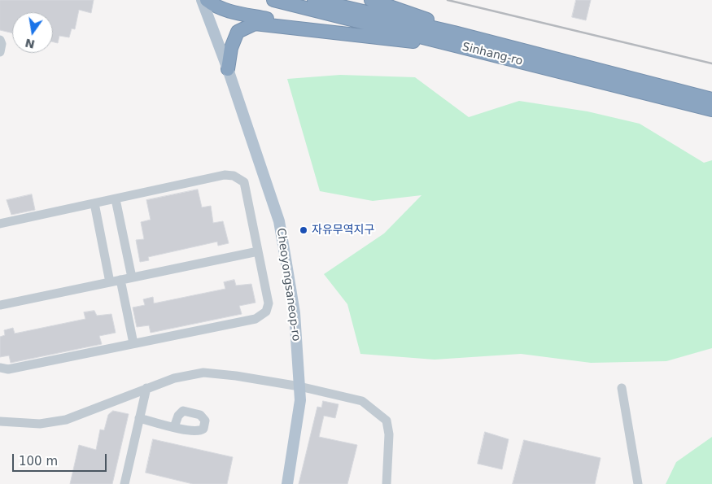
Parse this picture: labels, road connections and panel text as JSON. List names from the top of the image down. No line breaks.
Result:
{"streets":{"highway":["Sinhang-ro"],"main road":["Cheoyongsaneop-ro"]},"places":["자유무역지구"],"scale_bar":"100 m","north":"bottom"}
